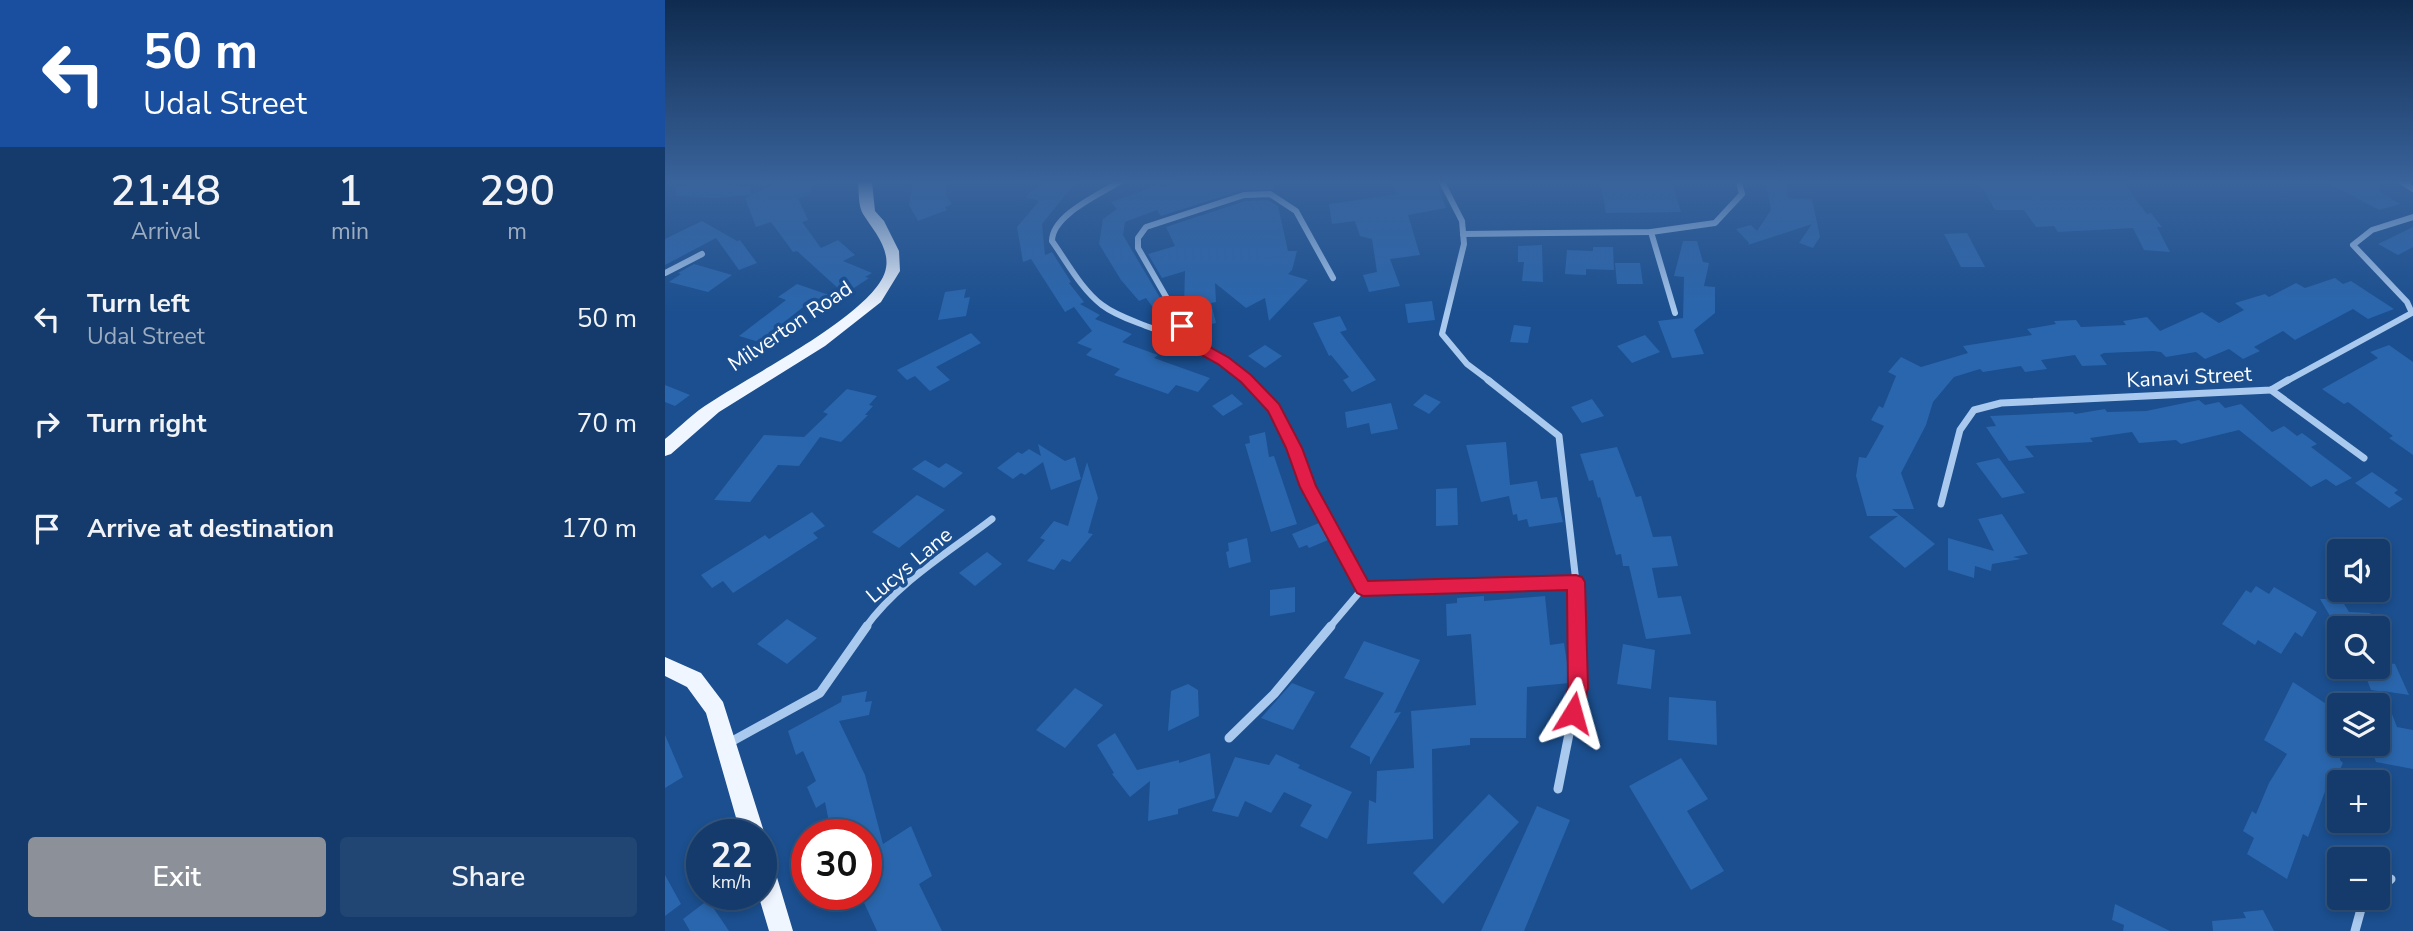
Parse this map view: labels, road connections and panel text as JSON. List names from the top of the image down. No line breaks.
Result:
{"streets":{"main road":["Milverton Road"],"street":["Kanavi Street","Lucys Lane"]},"page":{"turn":["50 m","Udal Street"],"eta":["21:48","Arrival","1","min","290","m"],"list":[{"name":"Turn left","note":"Udal Street","value":"50 m"},{"name":"Turn right","value":"70 m"},{"name":"Arrive at destination","value":"170 m"}],"map_buttons":["+","−"],"speed":"22 km/h","limit":"30","buttons":["Exit","Share"]}}
